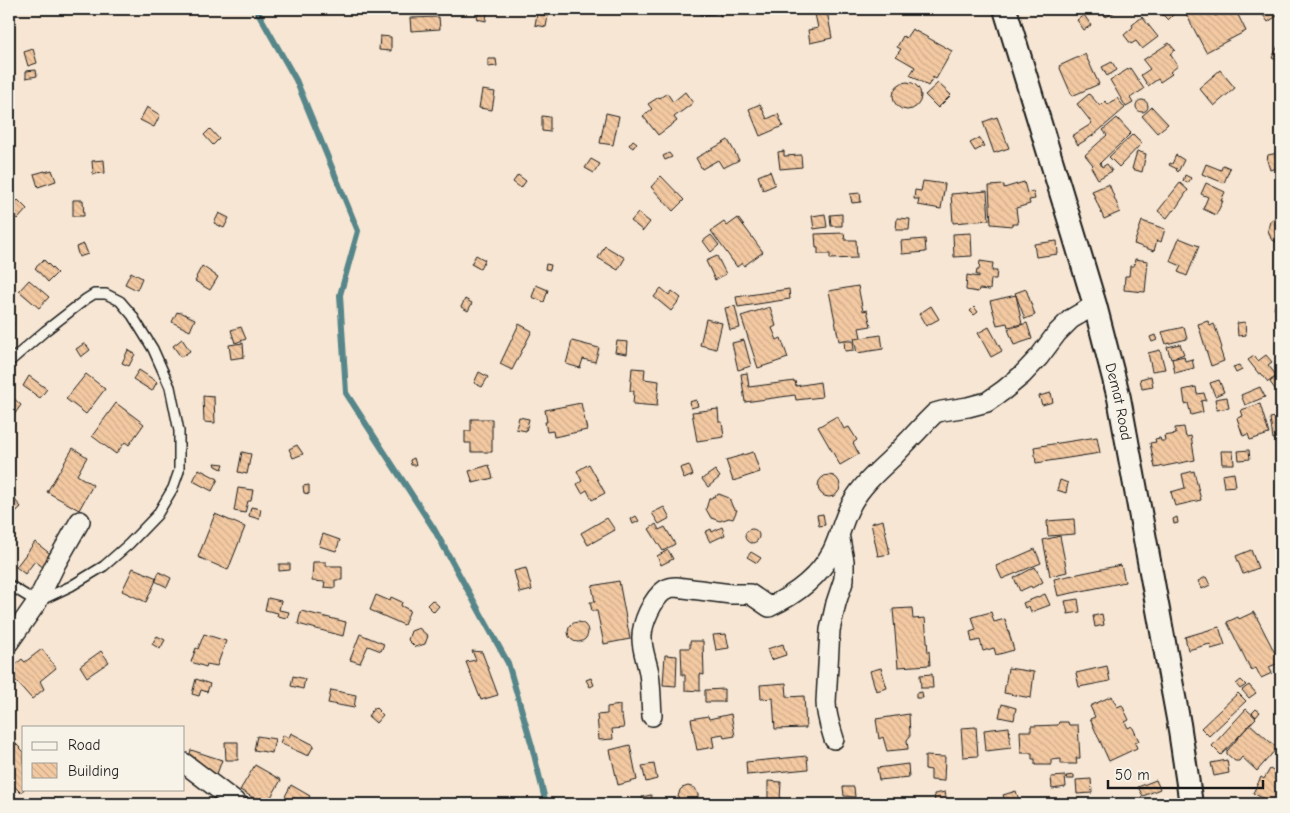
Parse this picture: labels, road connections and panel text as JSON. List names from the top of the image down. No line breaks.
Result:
{"streets":{"street":["Demat Road"]},"legend":["Road","Building"],"scale_bar":"50 m"}
